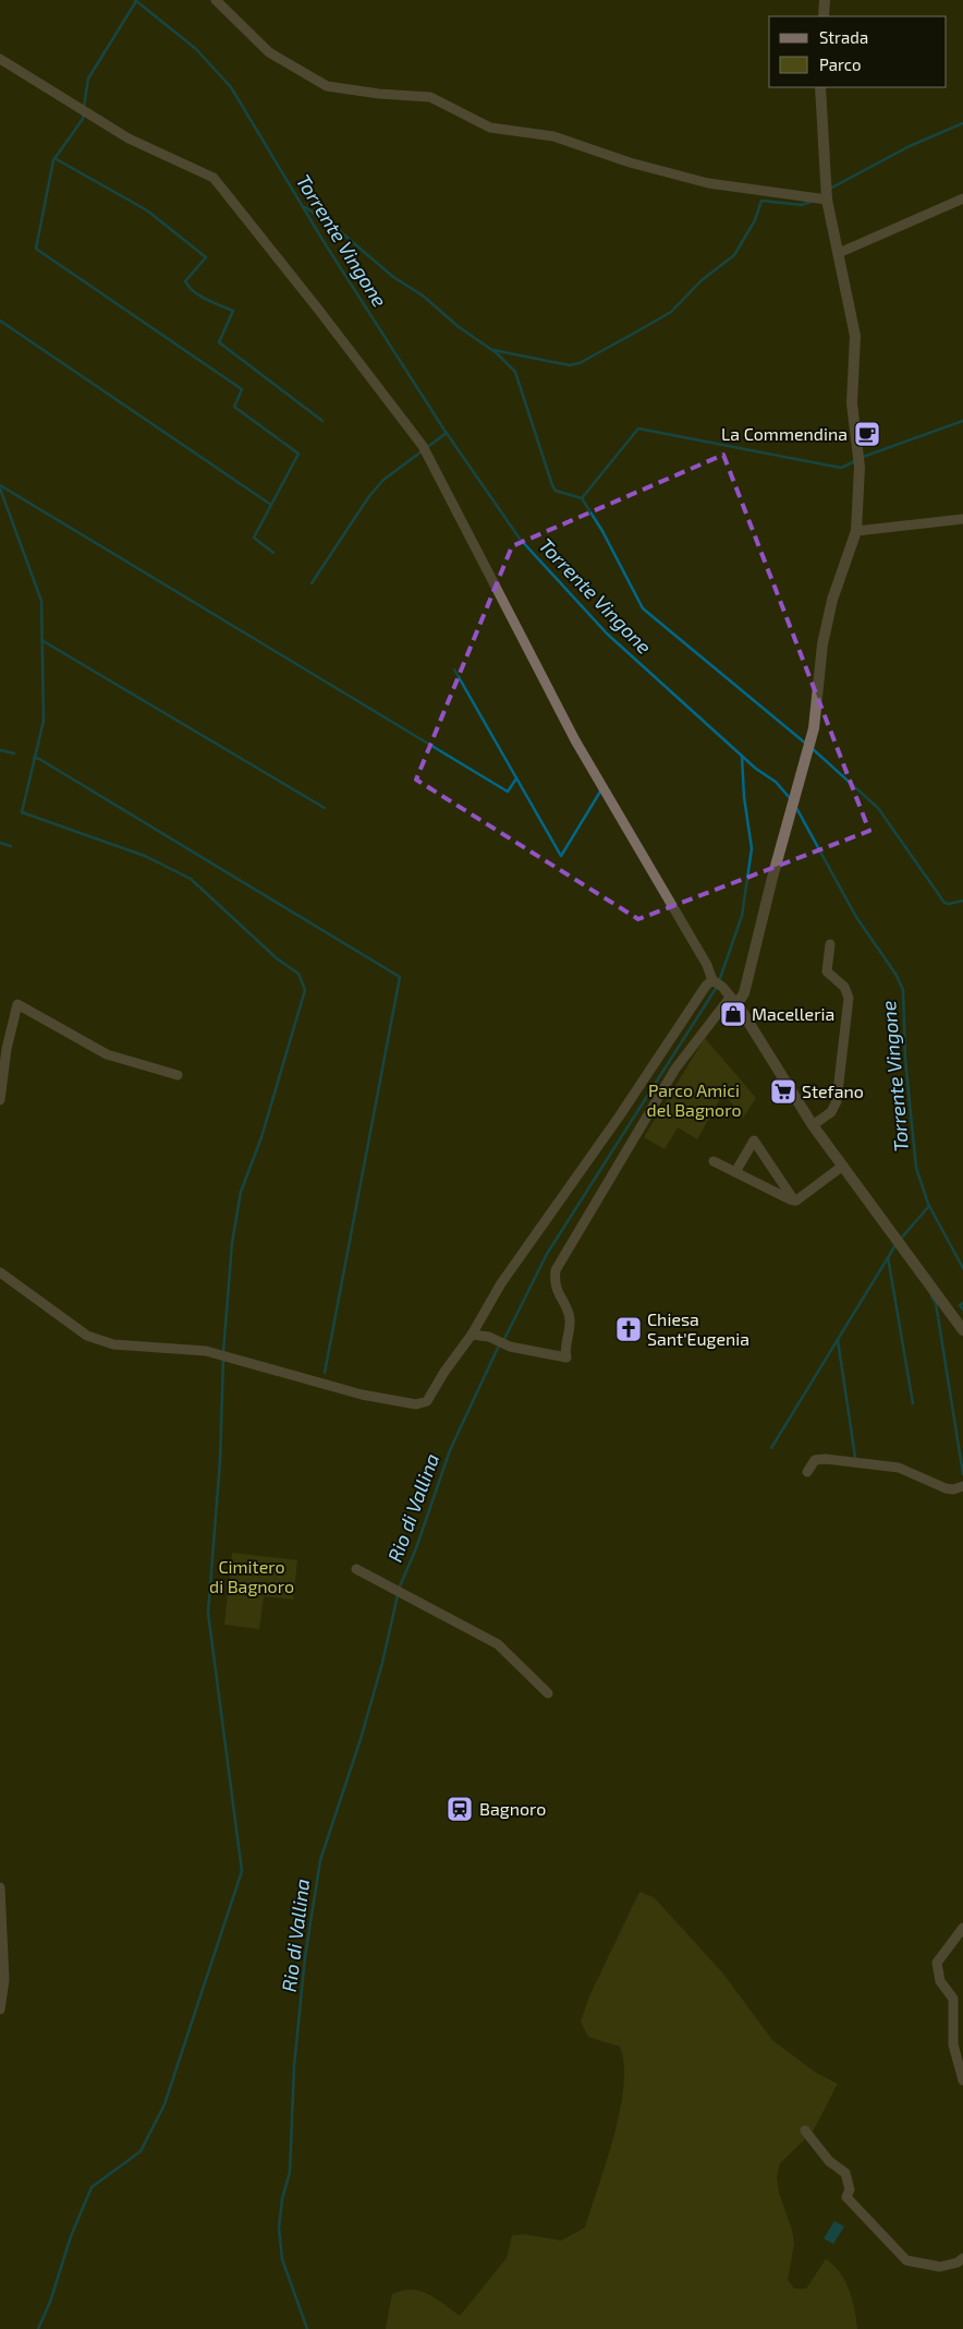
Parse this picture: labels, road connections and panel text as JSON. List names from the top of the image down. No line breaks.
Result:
{"water":["Torrente Vingone","Rio di Vallina"],"parks":["Parco Amici del Bagnoro","Cimitero di Bagnoro"],"places":{"cafe":["La Commendina"],"shop":["Macelleria"],"supermarket":["Stefano"],"church":["Chiesa Sant'Eugenia"],"station":["Bagnoro"]},"legend":["Strada","Parco"]}
